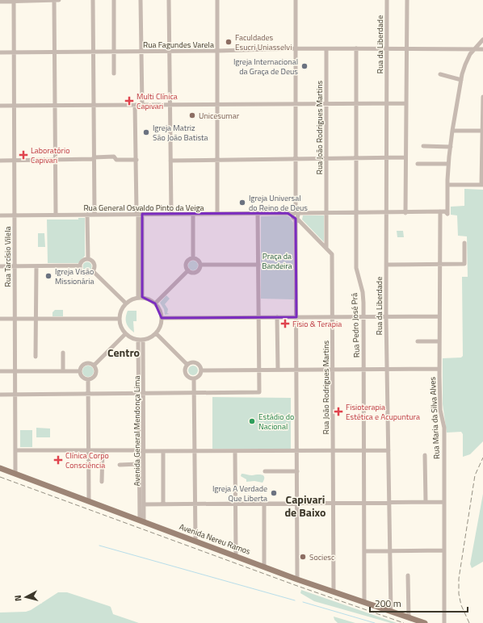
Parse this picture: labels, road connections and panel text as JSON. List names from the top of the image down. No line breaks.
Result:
{"streets":{"main road":["Avenida Nereu Ramos"],"street":["Rua Fagundes Varela","Rua da Liberdade","Rua João Rodrigues Martins","Rua General Osvaldo Pinto da Veiga","Rua Tarcísio Vilela","Rua Pedro José Prá","Rua Maria da Silva Alves","Avenida General Mendonça Lima"]},"crossings":[["Rua Fagundes Varela","Rua da Liberdade"],["Rua Fagundes Varela","Rua João Rodrigues Martins"],["Rua Fagundes Varela","Rua Tarcísio Vilela"],["Rua Fagundes Varela","Rua Pedro José Prá"],["Rua Fagundes Varela","Rua Maria da Silva Alves"],["Rua da Liberdade","Rua General Osvaldo Pinto da Veiga"],["Rua da Liberdade","Avenida Nereu Ramos"],["Rua João Rodrigues Martins","Rua General Osvaldo Pinto da Veiga"],["Rua João Rodrigues Martins","Avenida Nereu Ramos"],["Rua General Osvaldo Pinto da Veiga","Rua Tarcísio Vilela"],["Rua General Osvaldo Pinto da Veiga","Rua Pedro José Prá"],["Rua General Osvaldo Pinto da Veiga","Rua Maria da Silva Alves"],["Rua Tarcísio Vilela","Avenida Nereu Ramos"],["Rua Pedro José Prá","Avenida Nereu Ramos"],["Avenida General Mendonça Lima","Avenida Nereu Ramos"]],"districts":["Centro","Capivari de Baixo"],"parks":["Praça da Bandeira"],"places":{"other":["Faculdades Esucri Uniasselvi","Igreja Internacional da Graça de Deus","Unicesumar","Igreja Matriz São João Batista","Igreja Universal do Reino de Deus","Igreja Visão Missionária","Estádio do Nacional","Igreja A Verdade Que Liberta","Sociesc"],"health":["Multi Clínica Capivari","Laboratório Capivari","Físio & Terapia","Fisioterapia Estética e Acupuntura","Clínica Corpo Consciência"]},"scale_bar":"200 m","north":"left"}
